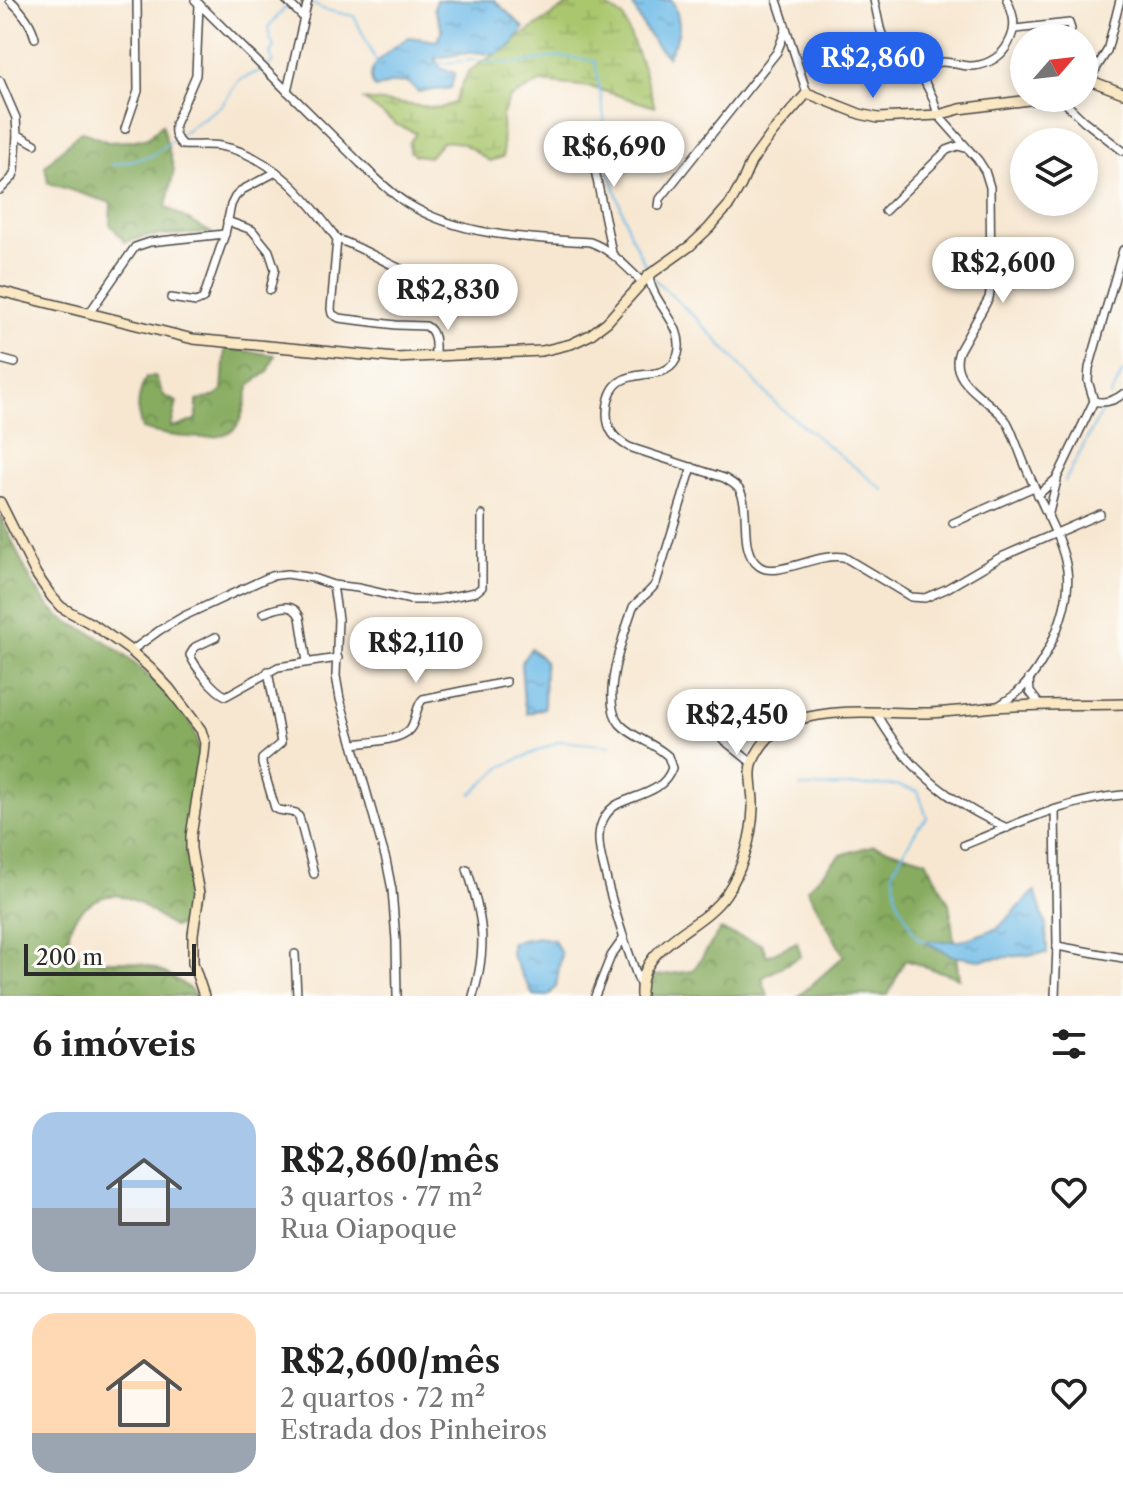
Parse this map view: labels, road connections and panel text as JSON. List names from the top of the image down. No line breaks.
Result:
{"scale_bar":"200 m","north":"top right","page":{"price":["R$2,860","R$6,690","R$2,600","R$2,830","R$2,110","R$2,450"],"scale":"200 m","heading":"6 imóveis","list":[{"name":"R$2,860/mês","note":"3 quartos · 77 m² · Rua Oiapoque"},{"name":"R$2,600/mês","note":"2 quartos · 72 m² · Estrada dos Pinheiros"}]}}
